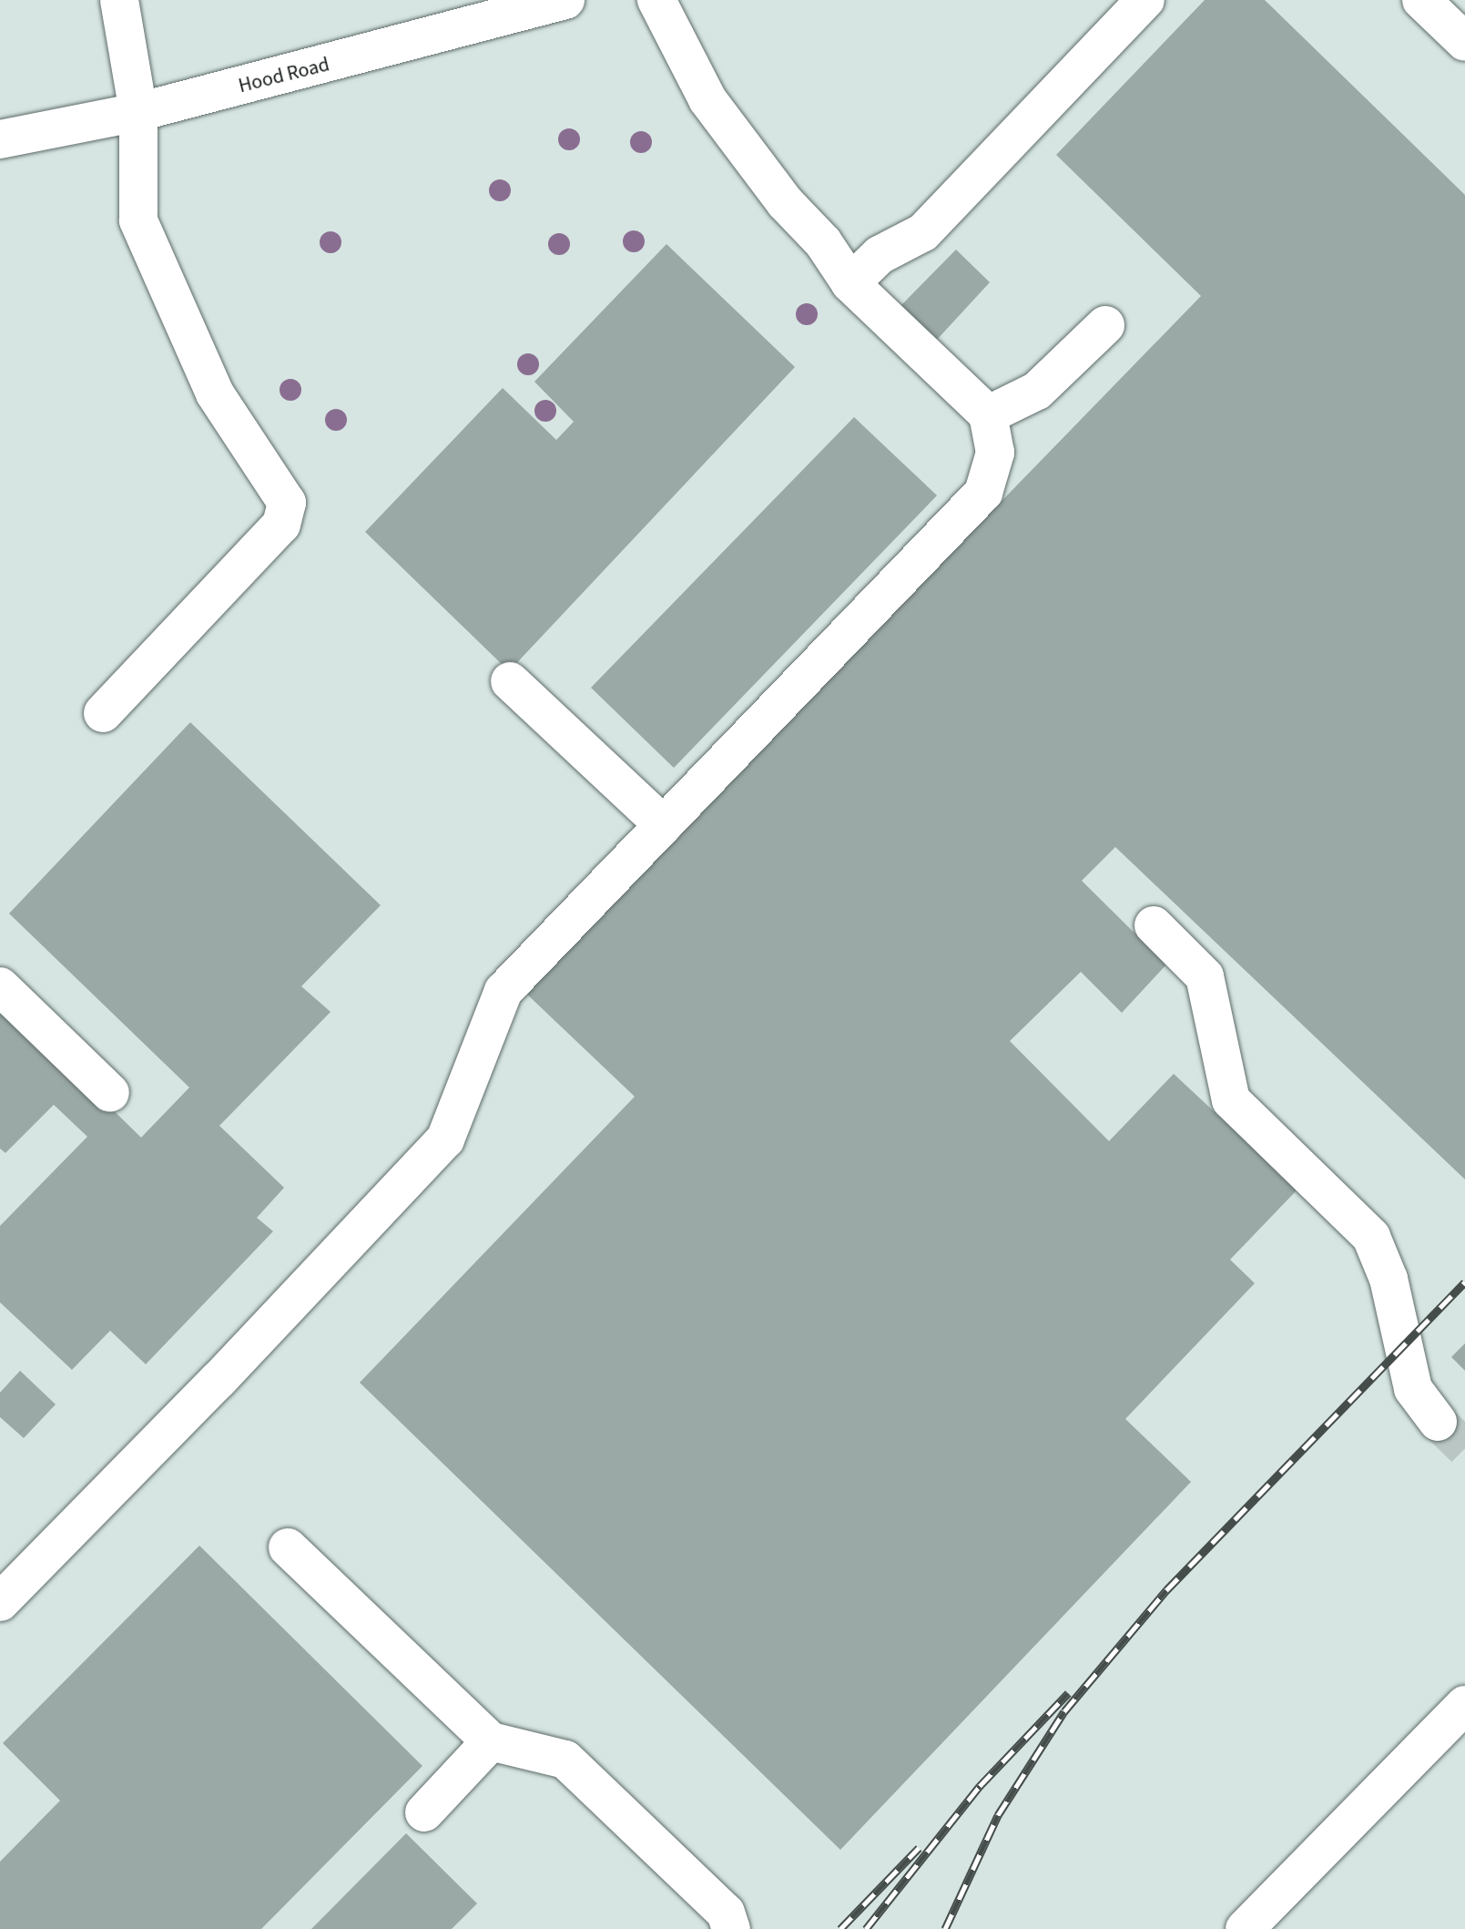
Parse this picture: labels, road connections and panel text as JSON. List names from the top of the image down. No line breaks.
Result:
{"streets":{"street":["Hood Road"]}}
